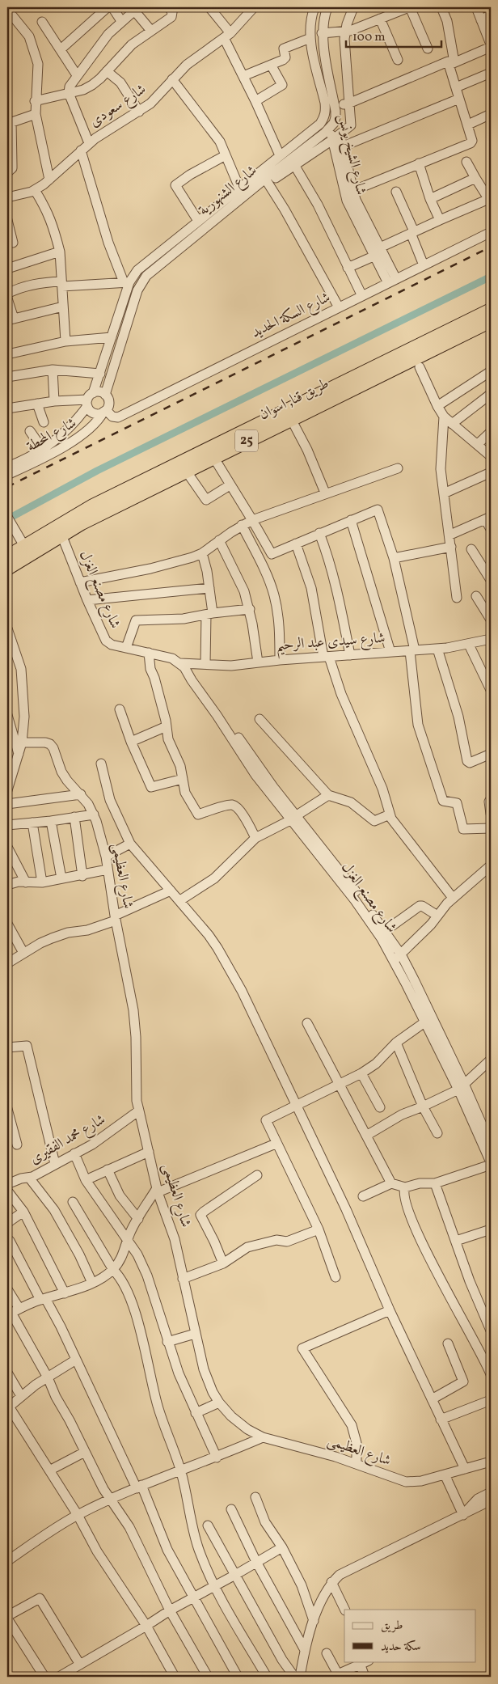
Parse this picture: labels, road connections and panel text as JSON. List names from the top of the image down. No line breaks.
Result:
{"streets":{"highway":["طريق قنا, اسوان","25"],"street":["شارع سعودى","شارع الشيخ يونس","شارع الشنهورية","شارع السكة الحديد","شارع المحطة","شارع مصنع الغزل","شارع سيدى عبد الرحيم","شارع العظيمى","شارع محمد الفقيرى"]},"crossings":[["شارع الشيخ يونس","شارع الشنهورية"],["شارع الشيخ يونس","شارع السكة الحديد"],["شارع الشنهورية","شارع السكة الحديد"],["شارع الشنهورية","شارع المحطة"],["شارع السكة الحديد","شارع المحطة"],["طريق قنا, اسوان","شارع مصنع الغزل"],["شارع مصنع الغزل","شارع سيدى عبد الرحيم"],["شارع العظيمى","شارع محمد الفقيرى"]],"legend":["طريق","سكة حديد"],"scale_bar":"100 m"}
